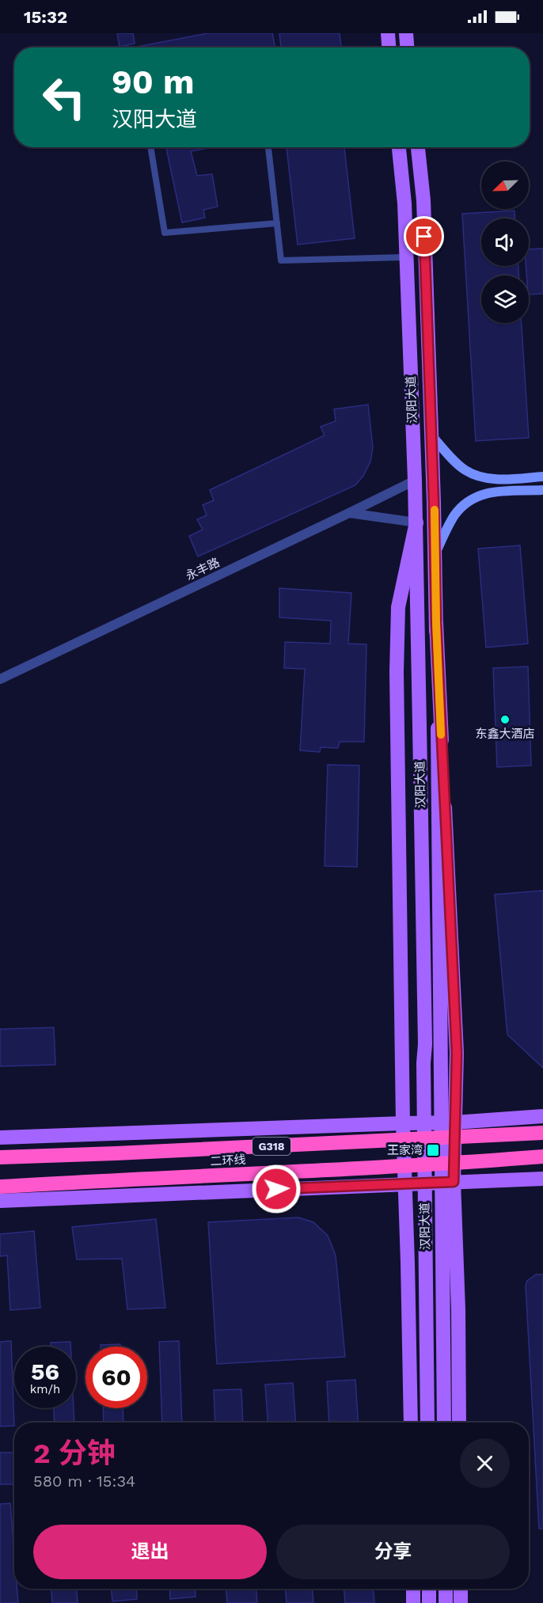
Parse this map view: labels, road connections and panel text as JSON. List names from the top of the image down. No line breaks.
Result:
{"streets":{"highway":["G318","二环线"],"main road":["汉阳大道"],"street":["永丰路"]},"crossings":[["汉阳大道","永丰路"]],"places":{"other":["东鑫大酒店"],"transit":["王家湾"]},"north":"bottom left","page":{"status":"15:32","turn":["90 m","汉阳大道"],"speed":"56 km/h","limit":"60","heading":["2 分钟","580 m · 15:34"],"buttons":["退出","分享"]}}
